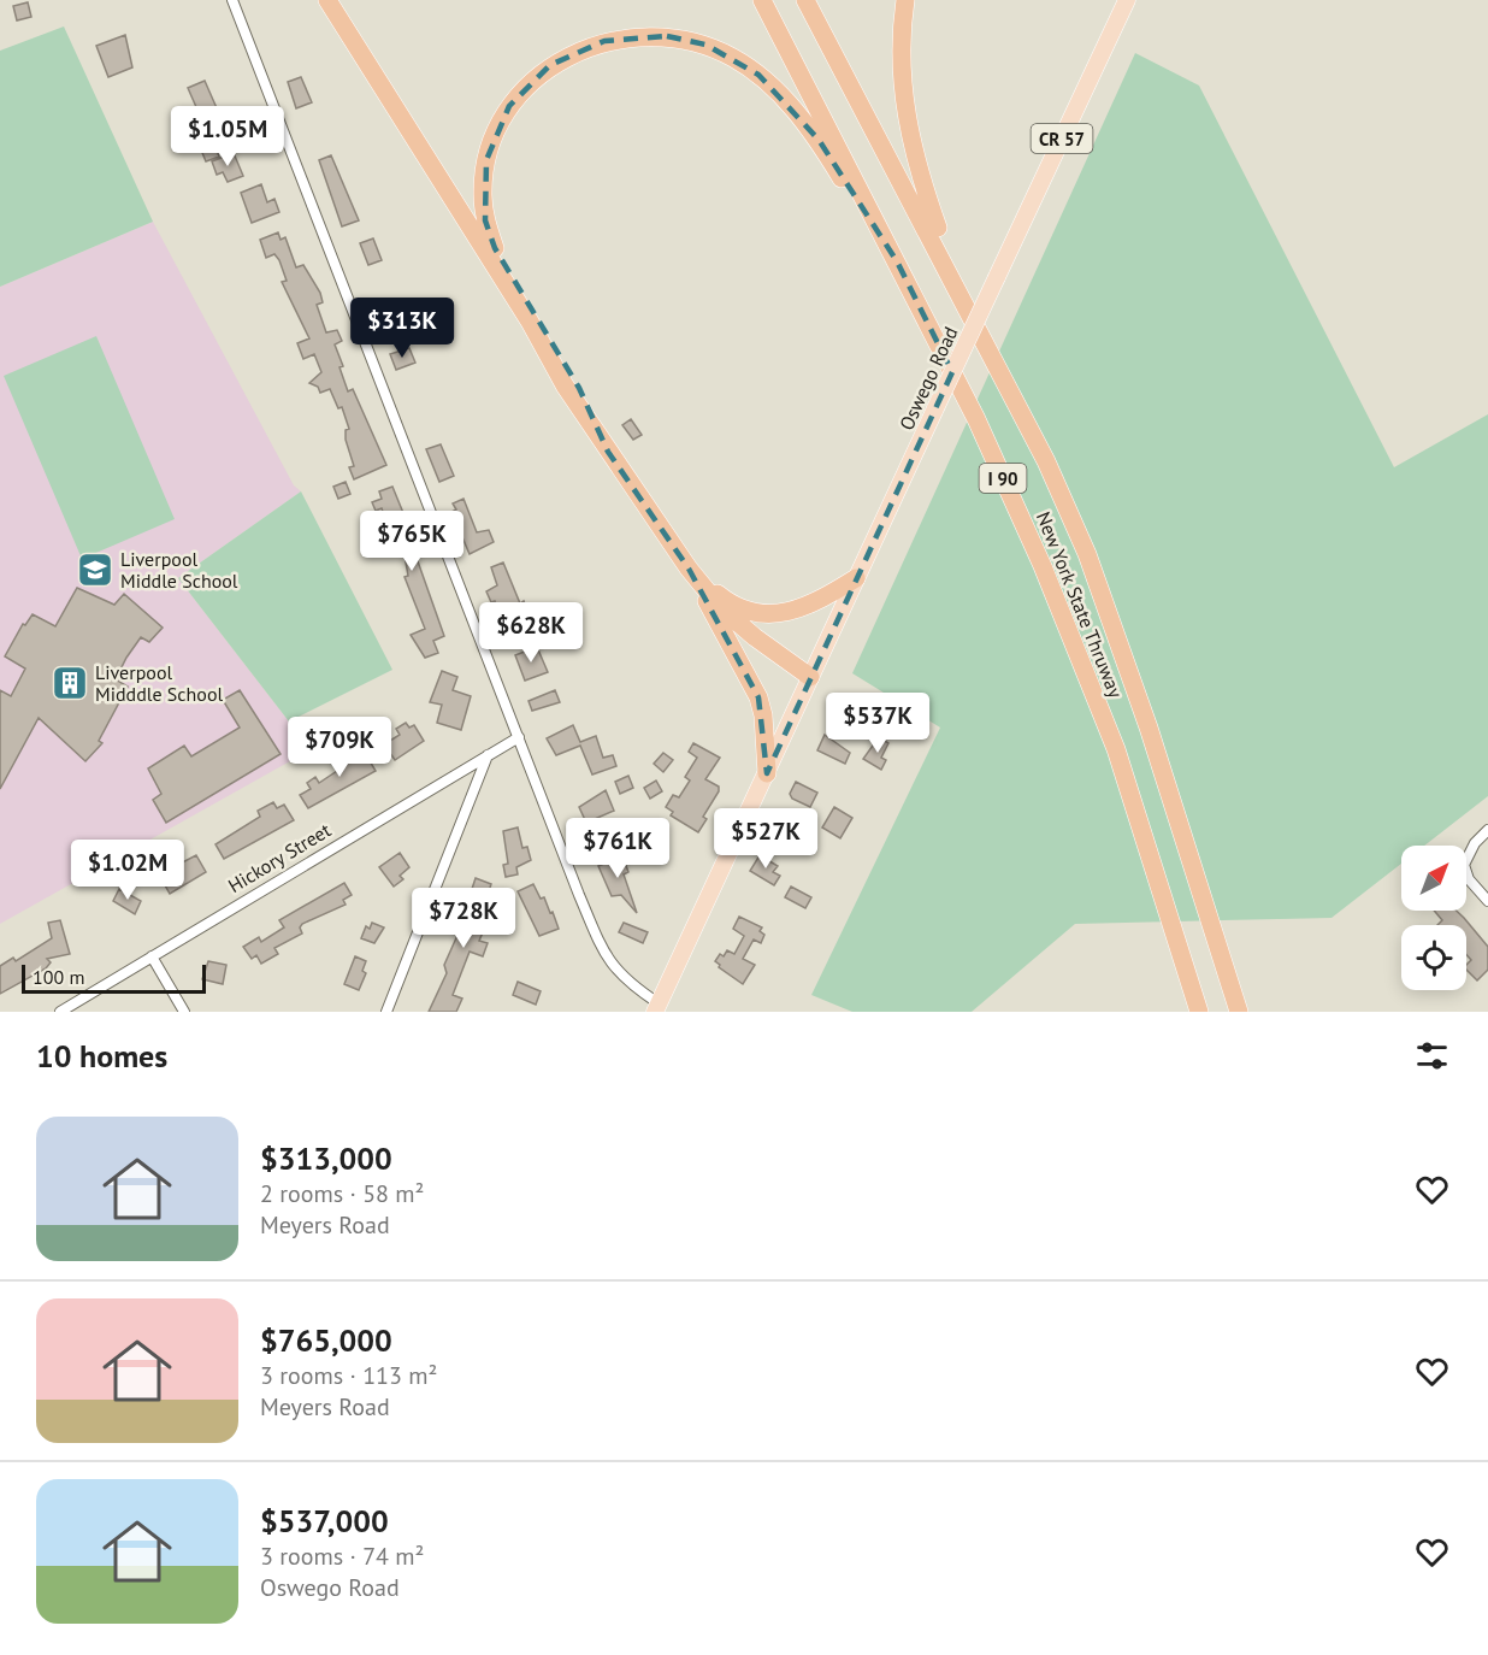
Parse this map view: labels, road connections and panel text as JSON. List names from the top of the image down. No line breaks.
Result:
{"streets":{"highway":["I 90","New York State Thruway"],"main road":["CR 57","Oswego Road"],"street":["Hickory Street"]},"crossings":[["CR 57","Oswego Road"]],"places":{"school or university":["Liverpool Middle School"],"building":["Liverpool Midddle School"]},"scale_bar":"100 m","north":"top right","page":{"price":["$1.05M","$313K","$765K","$628K","$537K","$709K","$527K","$761K","$1.02M","$728K"],"scale":"100 m","heading":"10 homes","list":[{"name":"$313,000","note":"2 rooms · 58 m² · Meyers Road"},{"name":"$765,000","note":"3 rooms · 113 m² · Meyers Road"},{"name":"$537,000","note":"3 rooms · 74 m² · Oswego Road"}]}}
